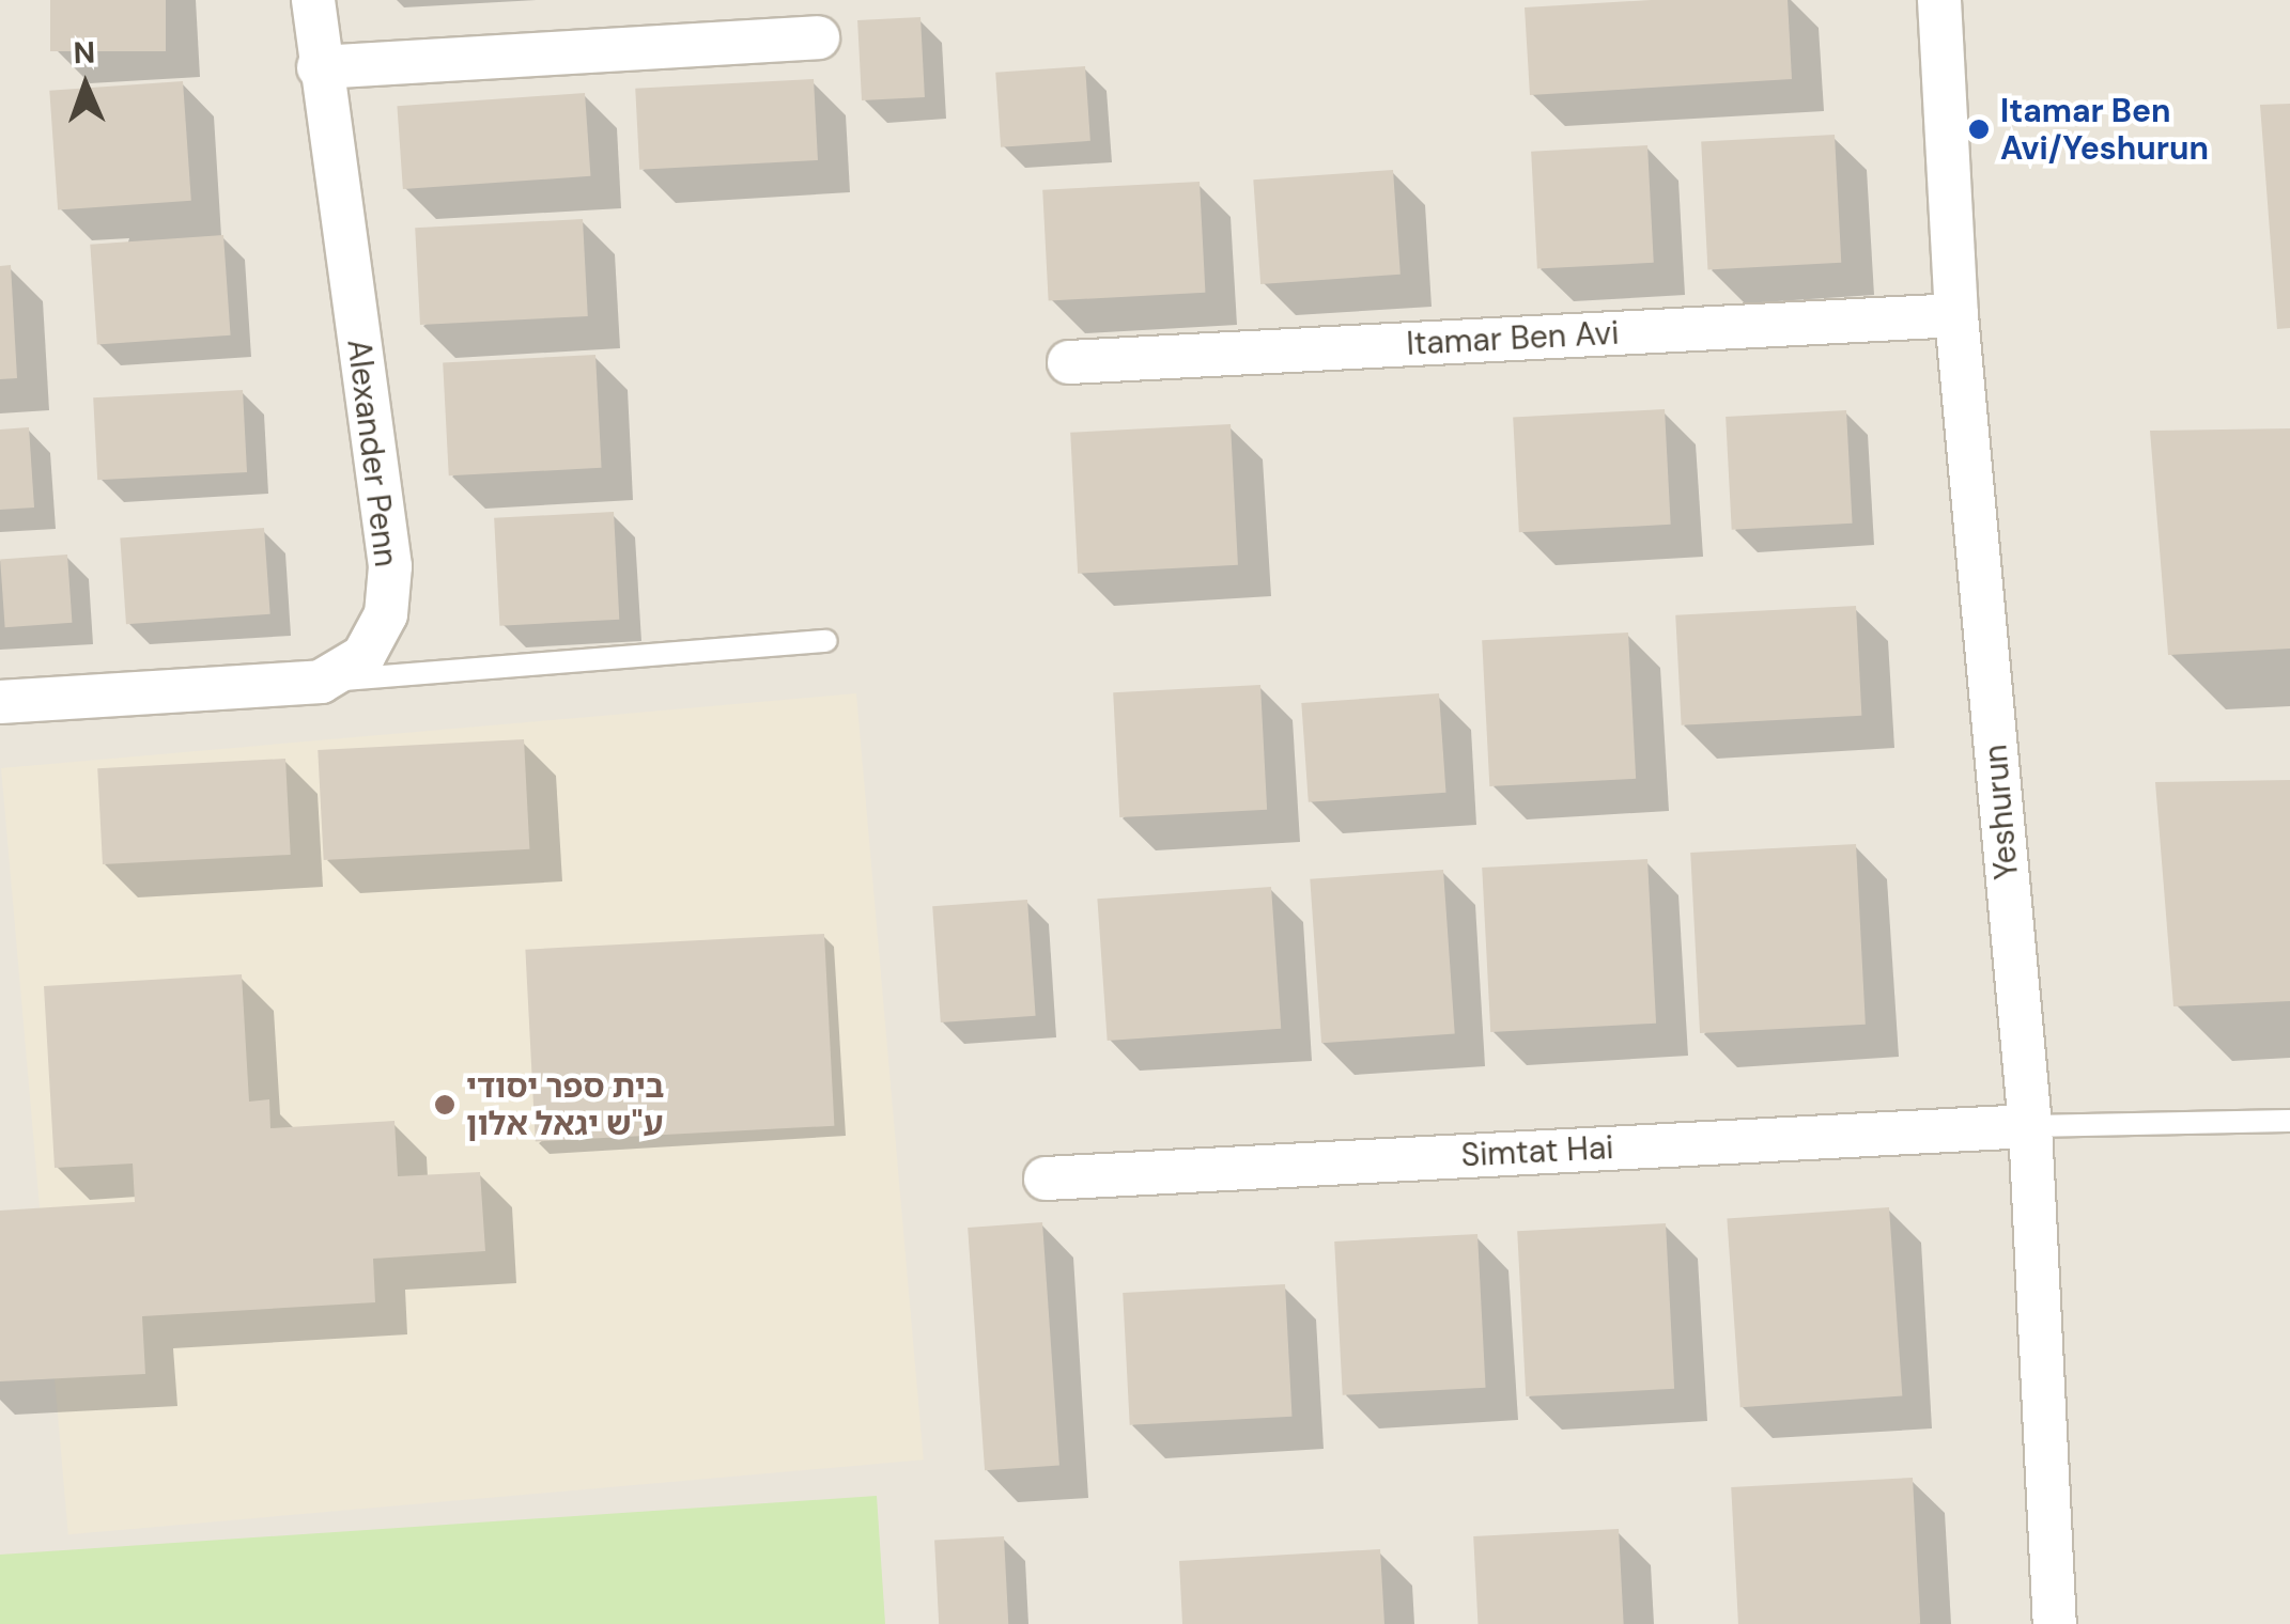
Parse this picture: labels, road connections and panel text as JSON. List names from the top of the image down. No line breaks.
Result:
{"streets":{"street":["Itamar Ben Avi","Alexander Penn","Yeshurun","Simtat Hai"]},"crossings":[["Itamar Ben Avi","Yeshurun"],["Yeshurun","Simtat Hai"]],"places":["Itamar Ben Avi/Yeshurun","בית ספר יסודי ע\"ש יגאל אלון"],"north":"top"}
